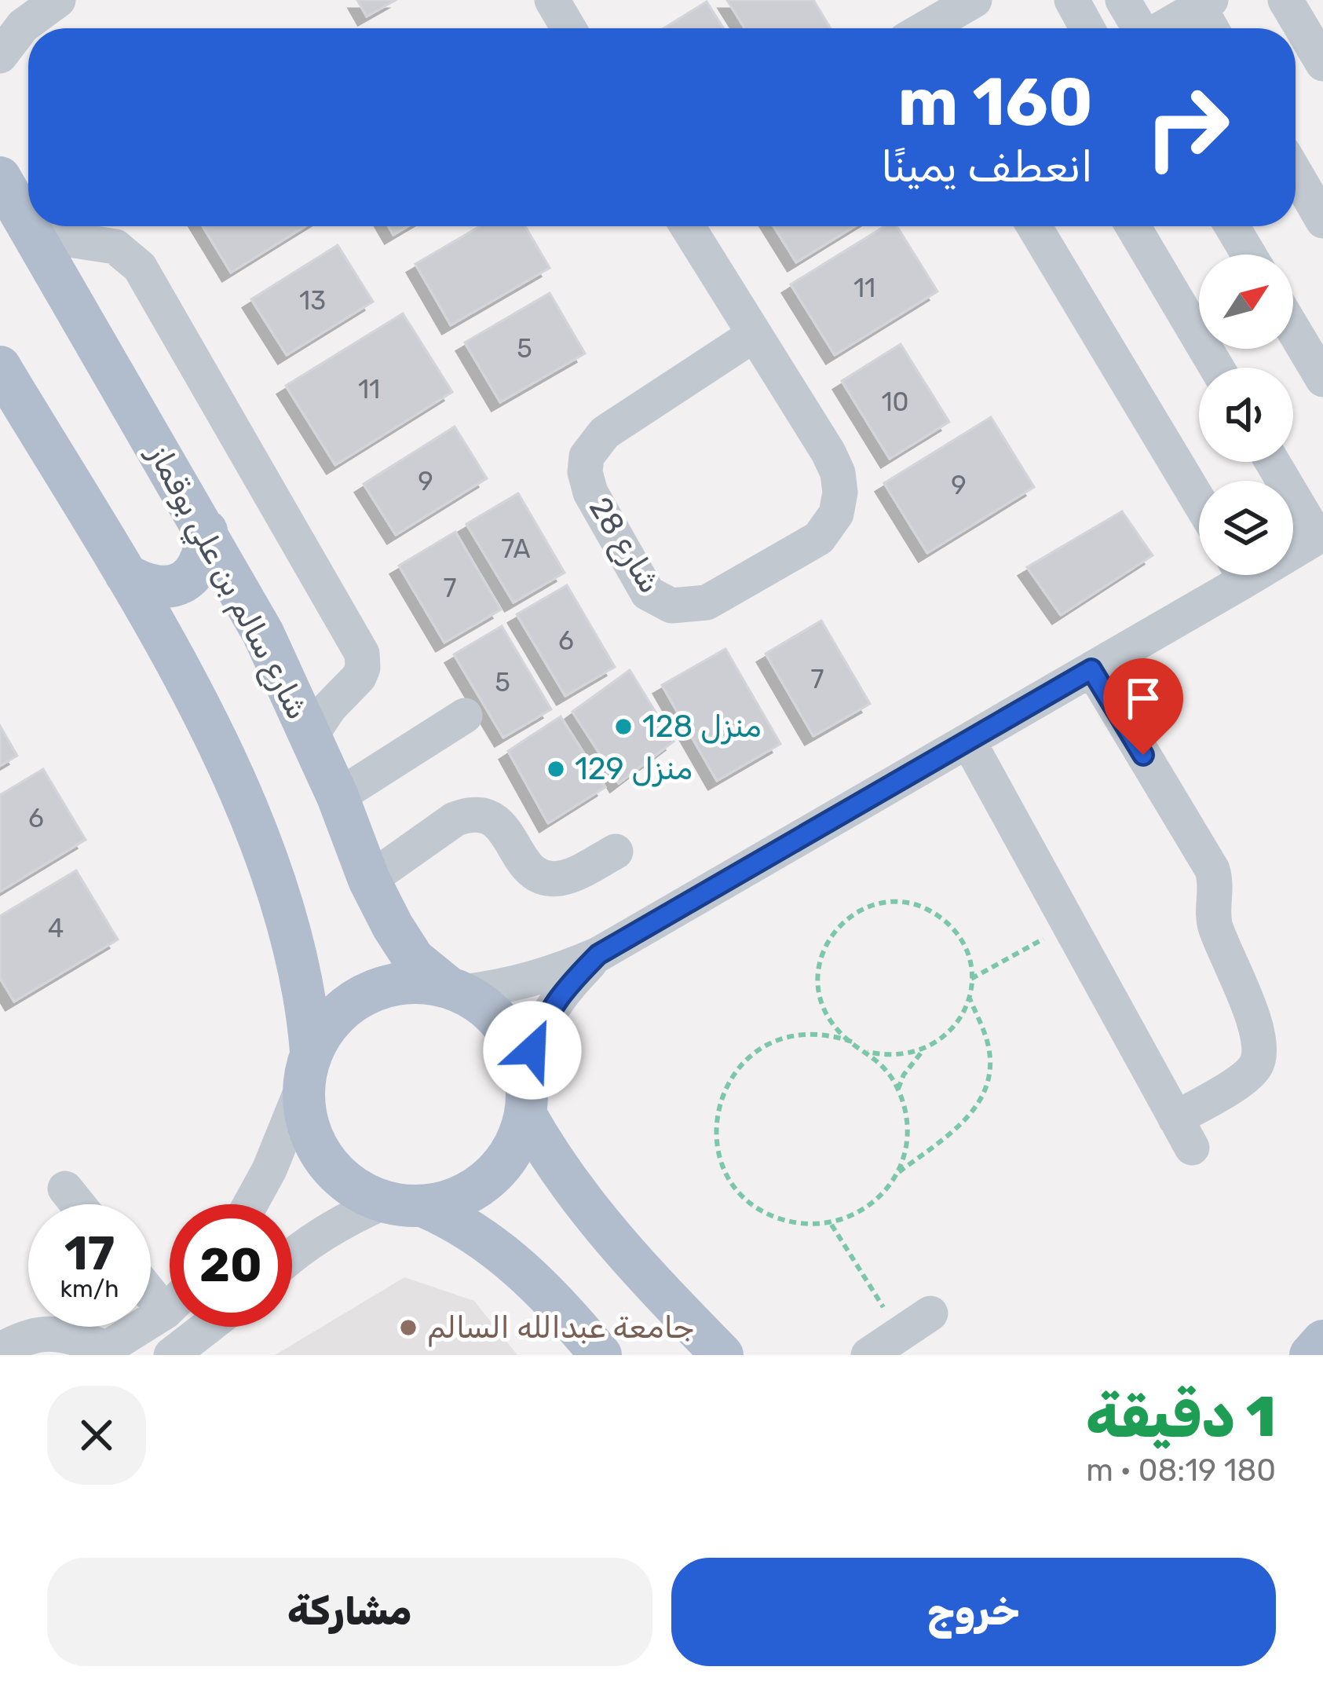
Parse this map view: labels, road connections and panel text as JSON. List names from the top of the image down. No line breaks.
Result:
{"streets":{"main road":["شارع سالم بن علي بوقماز"],"street":["شارع 28"]},"places":["منزل 128","منزل 129","جامعة عبدالله السالم"],"house_numbers":["11","13","5","11","10","9","9","7A","7","6","7","5","6","4"],"north":"top right","page":{"turn":["160 m","انعطف يمينًا"],"speed":"17 km/h","limit":"20","heading":["1 دقيقة","180 m · 08:19"],"buttons":["خروج","مشاركة"]}}
